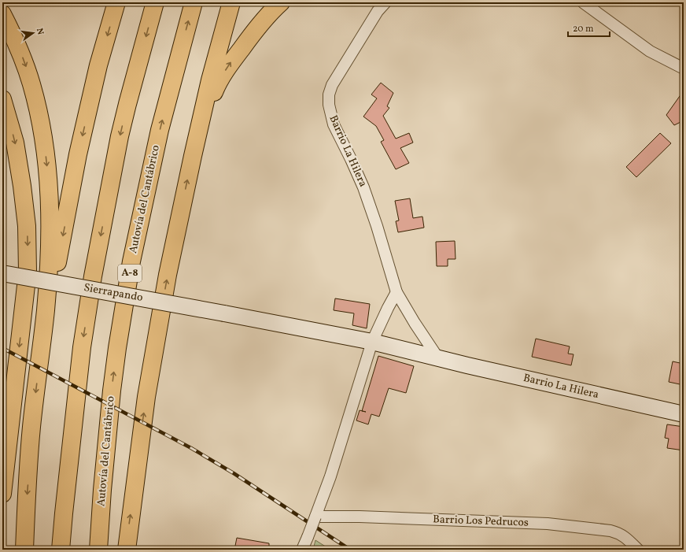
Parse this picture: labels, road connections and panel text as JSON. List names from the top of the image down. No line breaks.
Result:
{"streets":{"highway":["Autovía del Cantábrico","A-8"],"street":["Barrio La Hilera","Sierrapando","Barrio Los Pedrucos"]},"crossings":[["Barrio La Hilera","Sierrapando"]],"scale_bar":"20 m","north":"right"}
